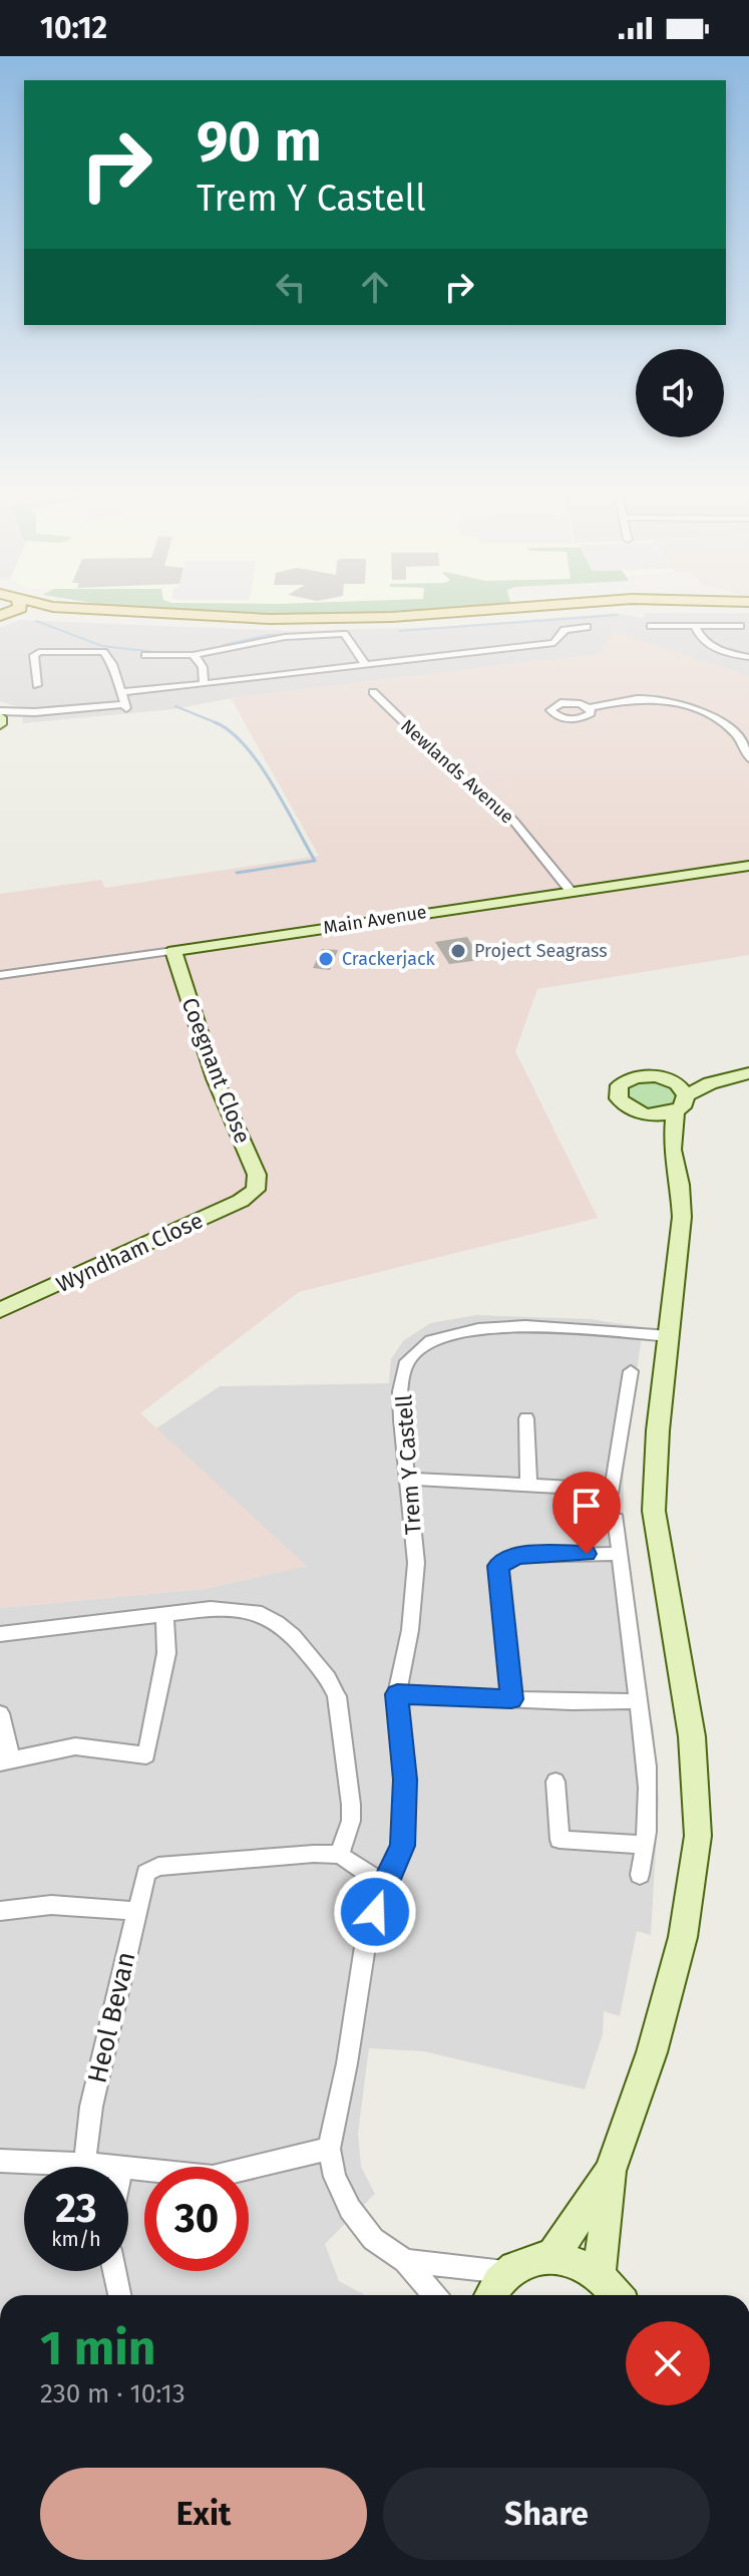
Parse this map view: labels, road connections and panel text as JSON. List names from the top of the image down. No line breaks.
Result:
{"streets":{"street":["Newlands Avenue","Main Avenue","Coegnant Close","Wyndham Close","Trem Y Castell","Heol Bevan"]},"crossings":[["Newlands Avenue","Main Avenue"],["Main Avenue","Coegnant Close"],["Coegnant Close","Wyndham Close"]],"places":["Project Seagrass","Crackerjack"],"page":{"status":"10:12","turn":["90 m","Trem Y Castell"],"speed":"23 km/h","limit":"30","heading":["1 min","230 m · 10:13"],"buttons":["Exit","Share"]}}
